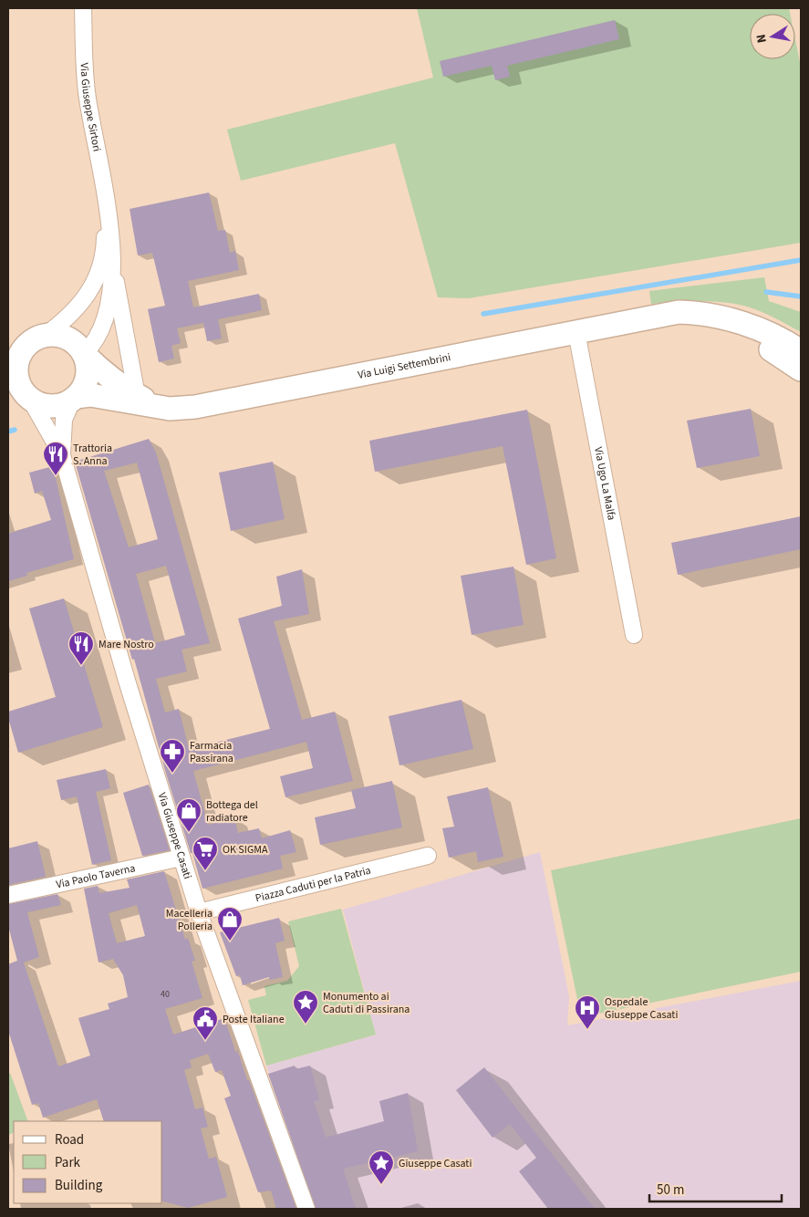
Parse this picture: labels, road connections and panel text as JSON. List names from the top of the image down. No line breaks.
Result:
{"streets":{"street":["Via Giuseppe Sirtori","Via Luigi Settembrini","Via Ugo La Malfa","Via Giuseppe Casati","Via Paolo Taverna","Piazza Caduti per la Patria"]},"crossings":[["Via Giuseppe Sirtori","Via Luigi Settembrini"],["Via Giuseppe Sirtori","Via Giuseppe Casati"],["Via Luigi Settembrini","Via Ugo La Malfa"],["Via Luigi Settembrini","Via Giuseppe Casati"],["Via Giuseppe Casati","Via Paolo Taverna"],["Via Giuseppe Casati","Piazza Caduti per la Patria"]],"places":{"restaurant":["Trattoria S. Anna","Mare Nostro"],"pharmacy":["Farmacia Passirana"],"shop":["Bottega del radiatore","Macelleria Polleria"],"supermarket":["OK SIGMA"],"place":["Monumento ai Caduti di Passirana","Giuseppe Casati"],"hospital":["Ospedale Giuseppe Casati"],"public building":["Poste Italiane"]},"house_numbers":["40"],"legend":["Road","Park","Building"],"scale_bar":"50 m","north":"left"}
